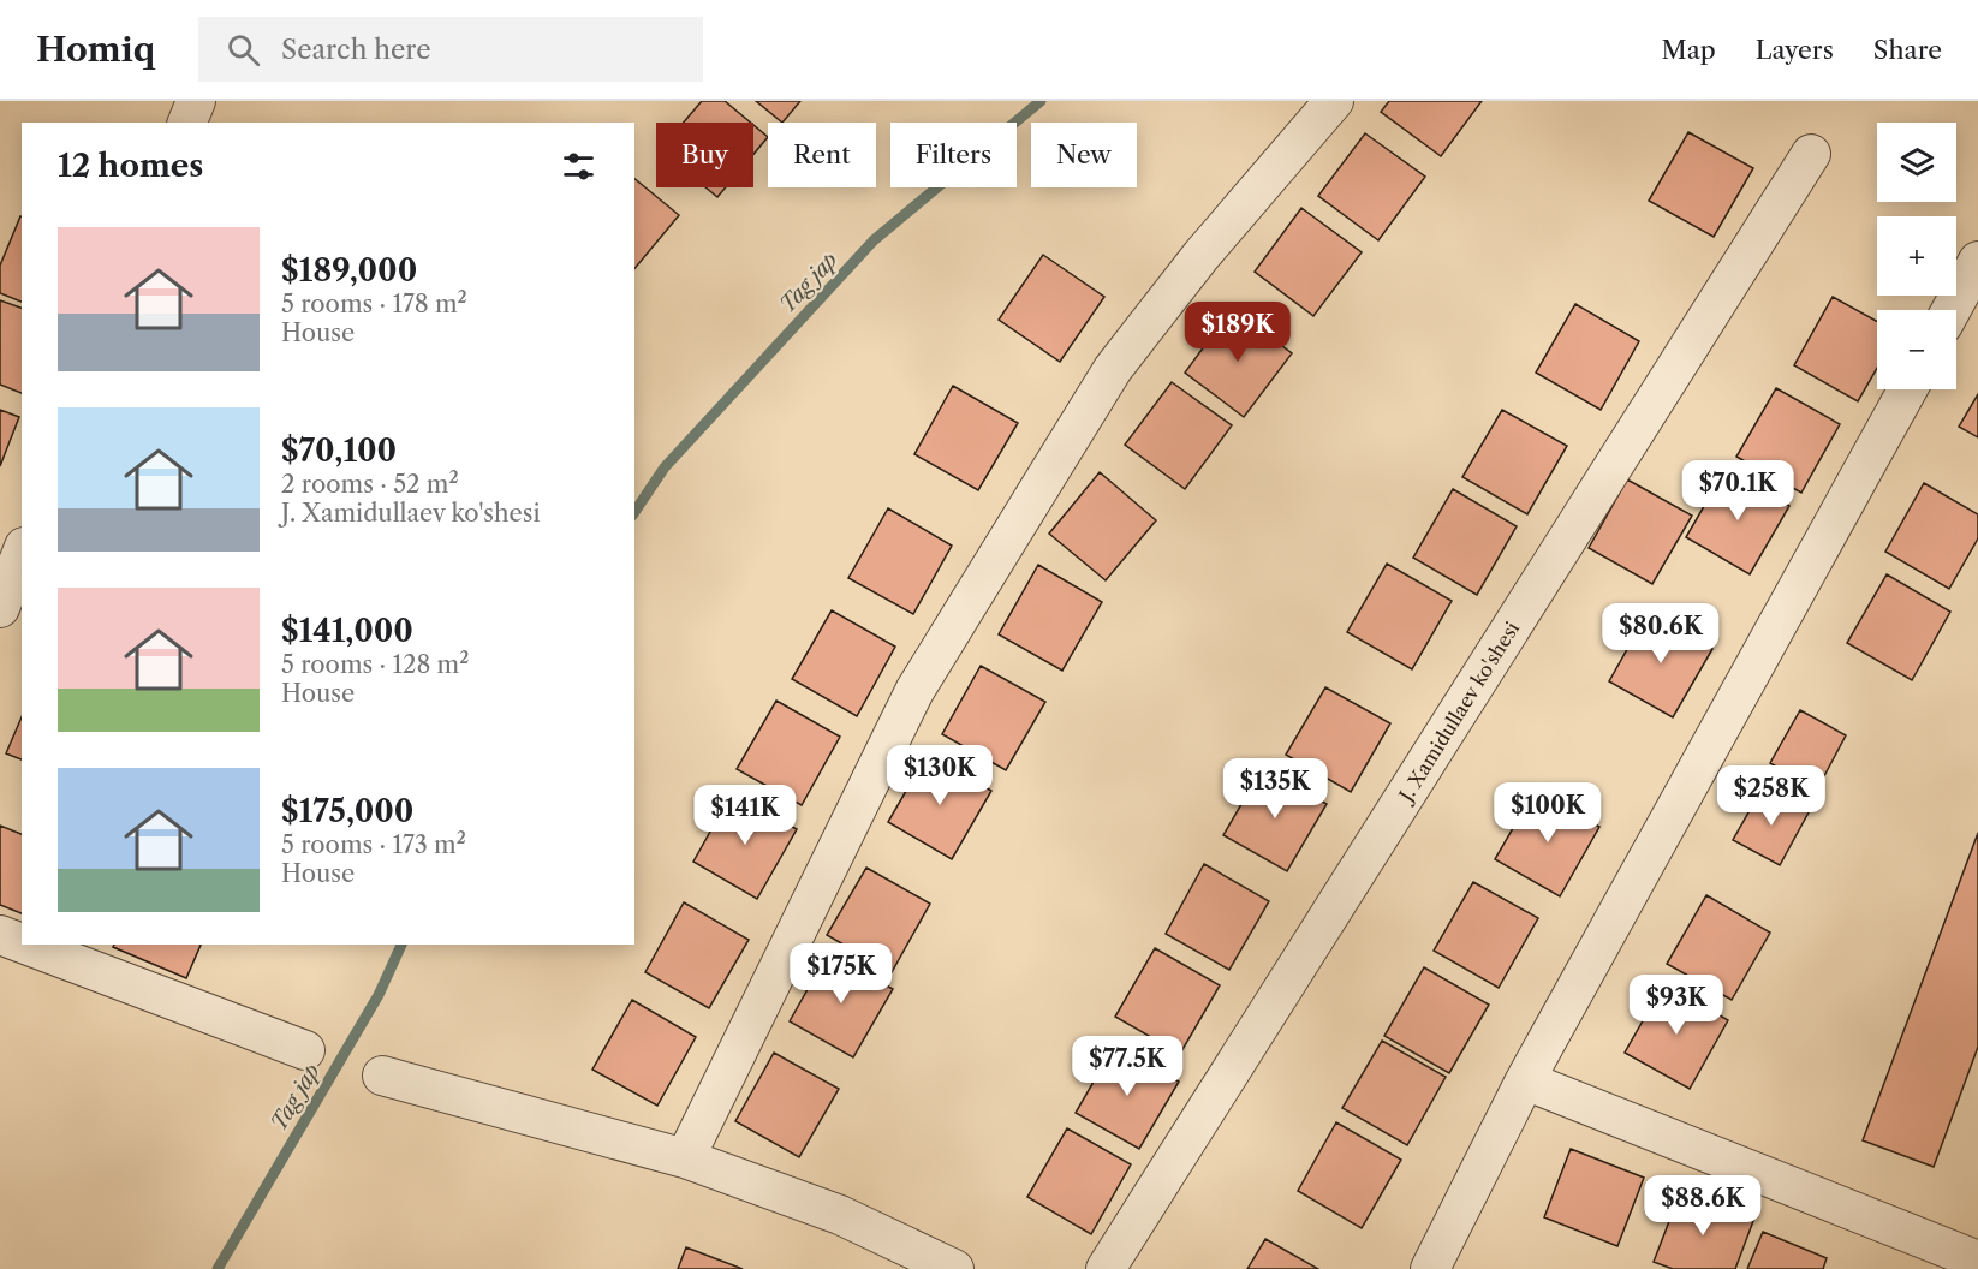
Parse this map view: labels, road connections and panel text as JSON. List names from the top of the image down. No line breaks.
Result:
{"streets":{"street":["J. Xamidullaev ko'shesi"]},"water":["Tag jap"],"page":{"header":"Homiq","search":"Search here","nav":["Map","Layers","Share"],"map_buttons":["+","−"],"chip":["Buy","Rent","Filters","New"],"heading":"12 homes","list":[{"name":"$189,000","note":"5 rooms · 178 m² · House"},{"name":"$70,100","note":"2 rooms · 52 m² · J. Xamidullaev ko'shesi"},{"name":"$141,000","note":"5 rooms · 128 m² · House"},{"name":"$175,000","note":"5 rooms · 173 m² · House"}],"price":["$189K","$70.1K","$80.6K","$130K","$135K","$258K","$100K","$141K","$175K","$93K","$77.5K","$88.6K"]}}
